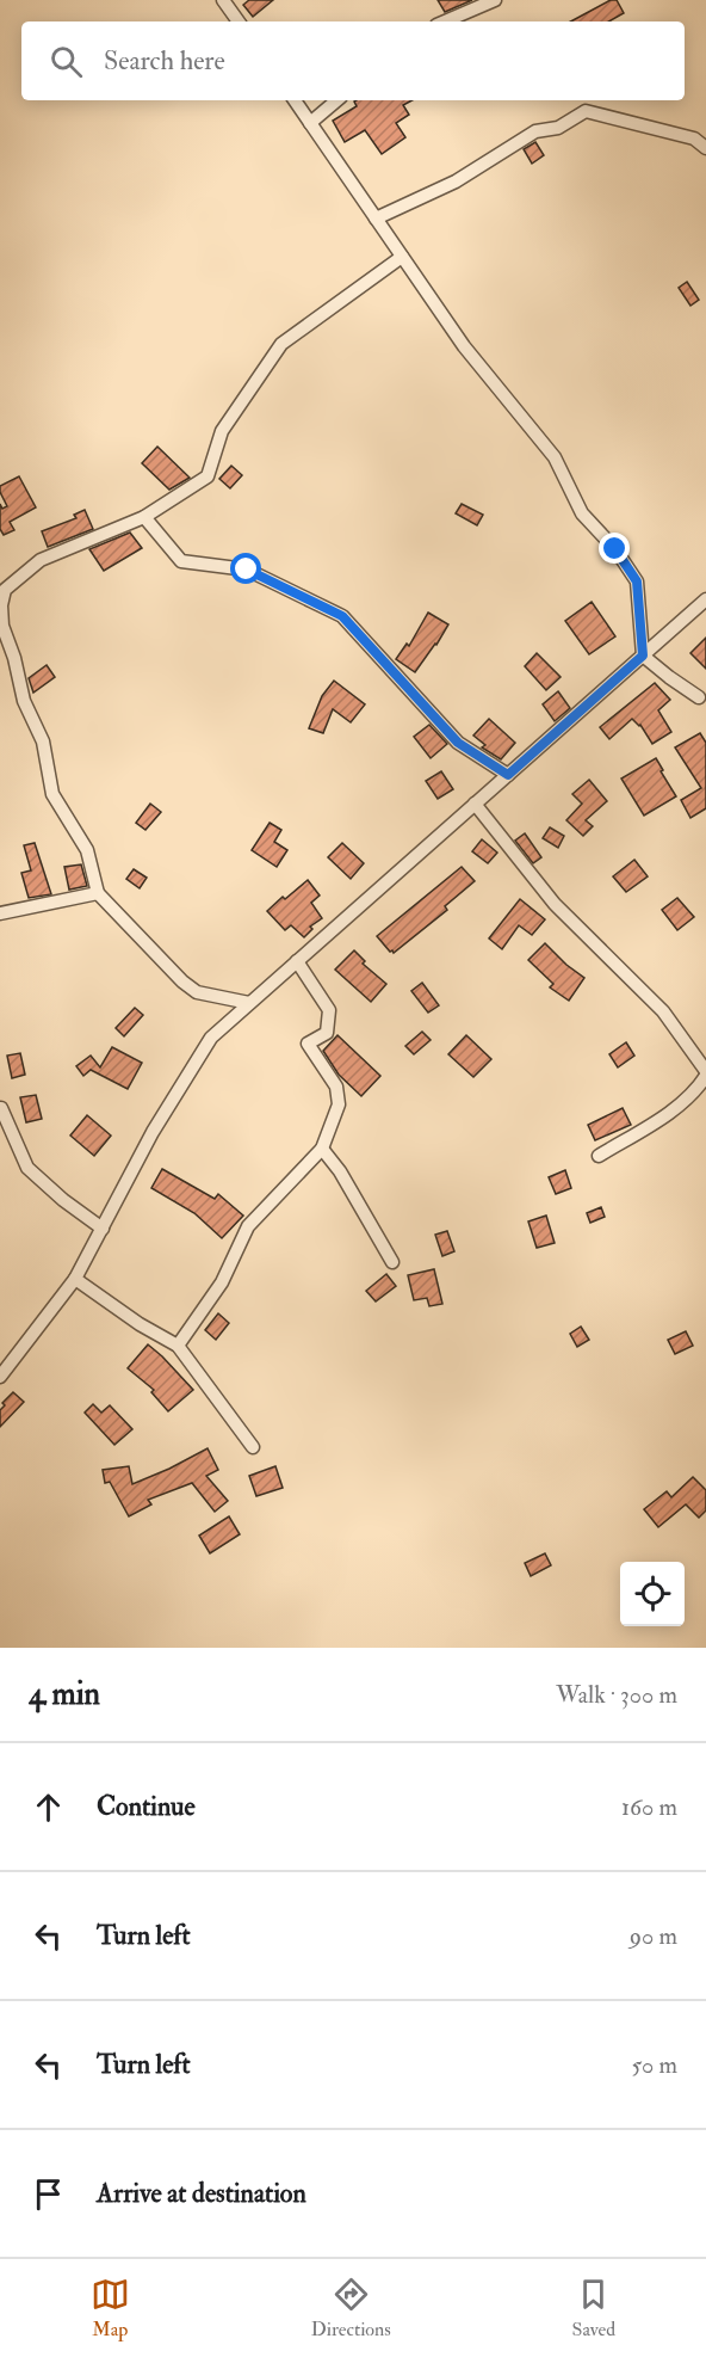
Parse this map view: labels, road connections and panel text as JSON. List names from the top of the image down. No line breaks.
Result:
{"page":{"search":"Search here","heading":["4 min","Walk · 300 m"],"list":[["Continue","160 m"],["Turn left","90 m"],["Turn left","50 m"],"Arrive at destination"],"nav":["Map","Directions","Saved"]}}
